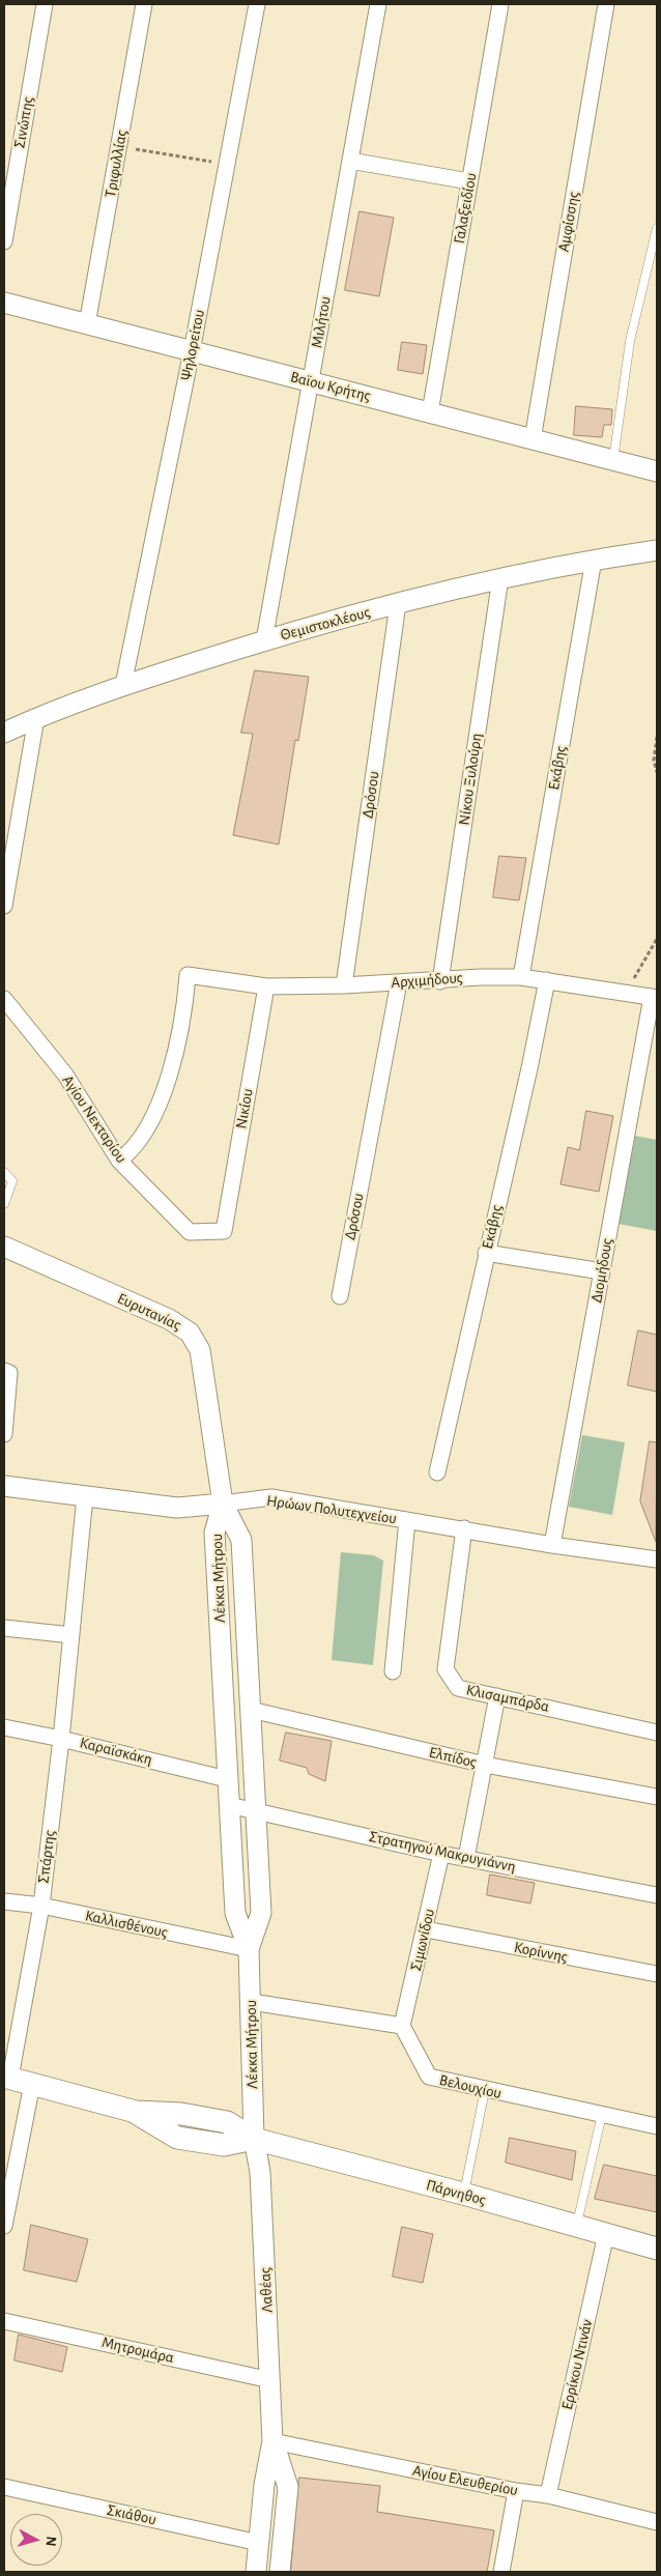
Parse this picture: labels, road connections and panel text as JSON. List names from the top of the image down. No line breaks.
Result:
{"streets":{"main road":["Πάρνηθος"],"street":["Σινώπης","Τριφυλλίας","Γαλαξειδίου","Αμφίσσης","Μιλήτου","Ψηλορείτου","Βαϊου Κρήτης","Θεμιστοκλέους","Εκάβης","Νίκου Ξυλούρη","Δρόσου","Αρχιμήδους","Νικίου","Αγίου Νεκταρίου","Διομήδους","Ευρυτανίας","Ηρώων Πολυτεχνείου","Λέκκα Μήτρου","Κλισαμπάρδα","Καραϊσκάκη","Ελπίδος","Στρατηγού Μακρυγιάννη","Σπάρτης","Καλλισθένους","Σιμωνίδου","Κορίννης","Βελουχίου","Λαθέας","Μητρομάρα","Ερρίκου Ντινάν","Αγίου Ελευθερίου","Σκιάθου"]},"crossings":[["Τριφυλλίας","Βαϊου Κρήτης"],["Γαλαξειδίου","Βαϊου Κρήτης"],["Αμφίσσης","Βαϊου Κρήτης"],["Μιλήτου","Βαϊου Κρήτης"],["Μιλήτου","Θεμιστοκλέους"],["Ψηλορείτου","Βαϊου Κρήτης"],["Ψηλορείτου","Θεμιστοκλέους"],["Θεμιστοκλέους","Εκάβης"],["Θεμιστοκλέους","Νίκου Ξυλούρη"],["Θεμιστοκλέους","Δρόσου"],["Εκάβης","Αρχιμήδους"],["Νίκου Ξυλούρη","Αρχιμήδους"],["Δρόσου","Αρχιμήδους"],["Αρχιμήδους","Νικίου"],["Αρχιμήδους","Αγίου Νεκταρίου"],["Αρχιμήδους","Διομήδους"],["Νικίου","Αγίου Νεκταρίου"],["Διομήδους","Ηρώων Πολυτεχνείου"],["Ευρυτανίας","Ηρώων Πολυτεχνείου"],["Ευρυτανίας","Λέκκα Μήτρου"],["Ηρώων Πολυτεχνείου","Λέκκα Μήτρου"],["Ηρώων Πολυτεχνείου","Κλισαμπάρδα"],["Ηρώων Πολυτεχνείου","Σπάρτης"],["Λέκκα Μήτρου","Καραϊσκάκη"],["Λέκκα Μήτρου","Ελπίδος"],["Λέκκα Μήτρου","Στρατηγού Μακρυγιάννη"],["Λέκκα Μήτρου","Καλλισθένους"],["Λέκκα Μήτρου","Πάρνηθος"],["Λέκκα Μήτρου","Λαθέας"],["Καραϊσκάκη","Σπάρτης"],["Στρατηγού Μακρυγιάννη","Σιμωνίδου"],["Σπάρτης","Καλλισθένους"],["Σπάρτης","Πάρνηθος"],["Σιμωνίδου","Κορίννης"],["Σιμωνίδου","Βελουχίου"],["Πάρνηθος","Λαθέας"],["Πάρνηθος","Ερρίκου Ντινάν"],["Λαθέας","Μητρομάρα"],["Λαθέας","Αγίου Ελευθερίου"],["Λαθέας","Σκιάθου"],["Ερρίκου Ντινάν","Αγίου Ελευθερίου"]],"north":"right"}
